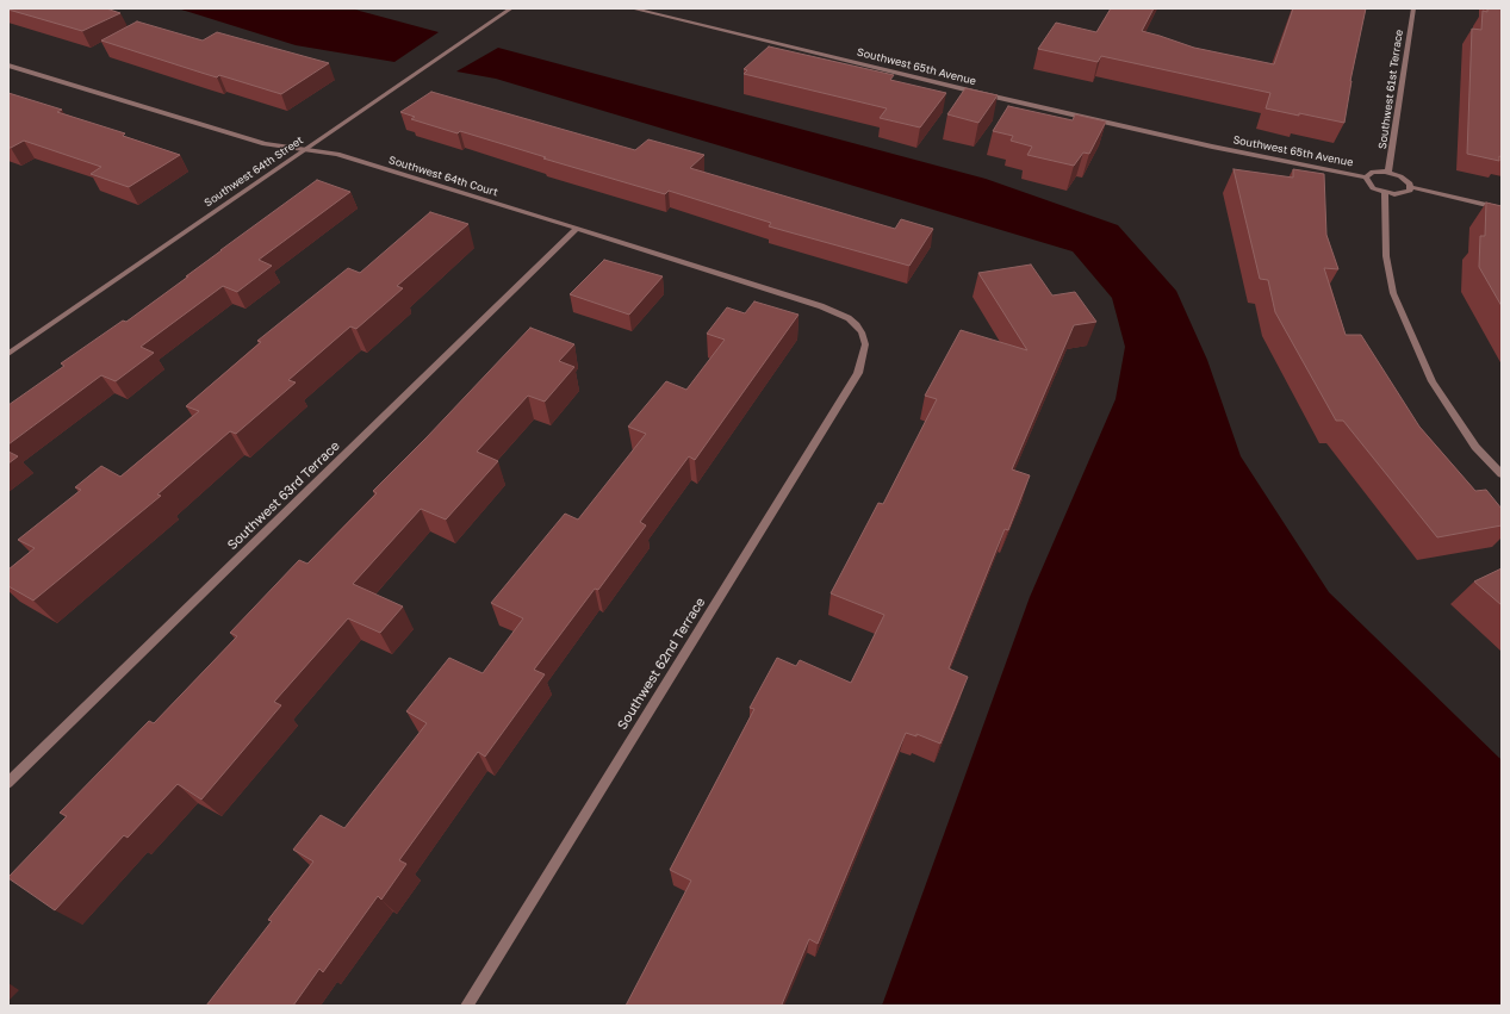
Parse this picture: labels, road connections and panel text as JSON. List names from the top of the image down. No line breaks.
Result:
{"streets":{"street":["Southwest 65th Avenue","Southwest 61st Terrace","Southwest 64th Street","Southwest 64th Court","Southwest 63rd Terrace","Southwest 62nd Terrace"]},"crossings":[["Southwest 64th Street","Southwest 64th Court"],["Southwest 64th Court","Southwest 63rd Terrace"],["Southwest 64th Court","Southwest 62nd Terrace"]]}
